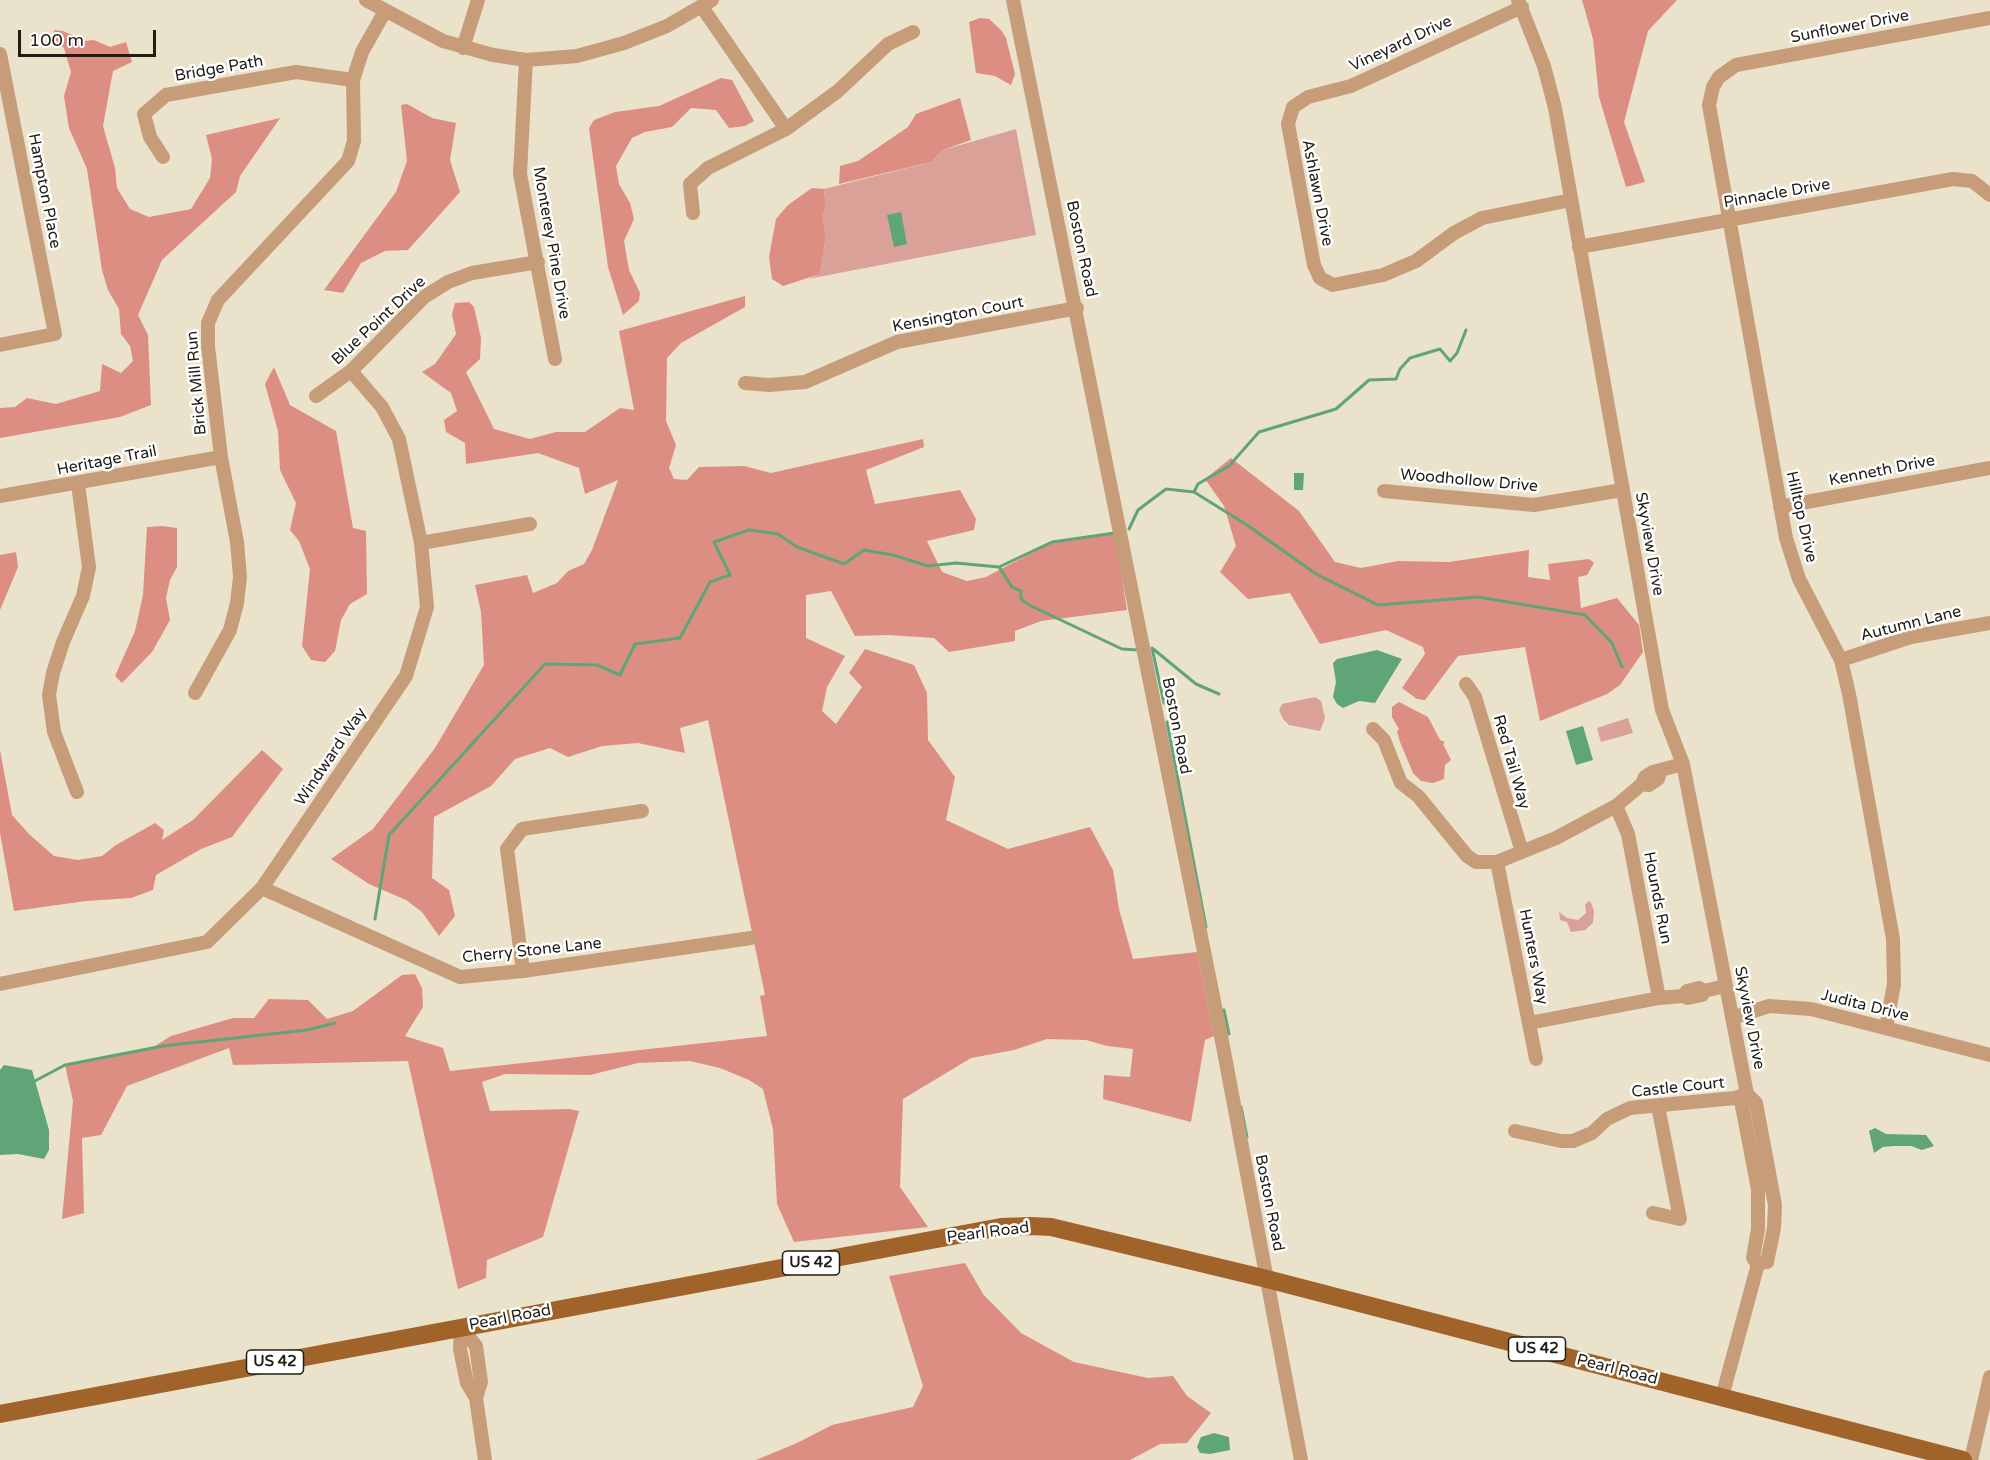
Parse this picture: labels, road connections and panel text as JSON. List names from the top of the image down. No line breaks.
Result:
{"streets":{"main road":["Pearl Road","US 42"],"street":["Sunflower Drive","Vineyard Drive","Bridge Path","Hampton Place","Ashlawn Drive","Pinnacle Drive","Monterey Pine Drive","Boston Road","Kensington Court","Blue Point Drive","Brick Mill Run","Heritage Trail","Kenneth Drive","Woodhollow Drive","Hilltop Drive","Skyview Drive","Autumn Lane","Windward Way","Red Tail Way","Hounds Run","Cherry Stone Lane","Hunters Way","Judita Drive","Castle Court"]},"crossings":[["Sunflower Drive","Hilltop Drive"],["Vineyard Drive","Ashlawn Drive"],["Vineyard Drive","Skyview Drive"],["Bridge Path","Brick Mill Run"],["Ashlawn Drive","Skyview Drive"],["Pinnacle Drive","Hilltop Drive"],["Pinnacle Drive","Skyview Drive"],["Monterey Pine Drive","Blue Point Drive"],["Boston Road","Kensington Court"],["Boston Road","Pearl Road"],["Blue Point Drive","Windward Way"],["Brick Mill Run","Heritage Trail"],["Kenneth Drive","Hilltop Drive"],["Woodhollow Drive","Skyview Drive"],["Hilltop Drive","Autumn Lane"],["Hilltop Drive","Judita Drive"],["Skyview Drive","Judita Drive"],["Skyview Drive","Castle Court"],["Skyview Drive","Pearl Road"],["Windward Way","Cherry Stone Lane"]],"scale_bar":"100 m"}
